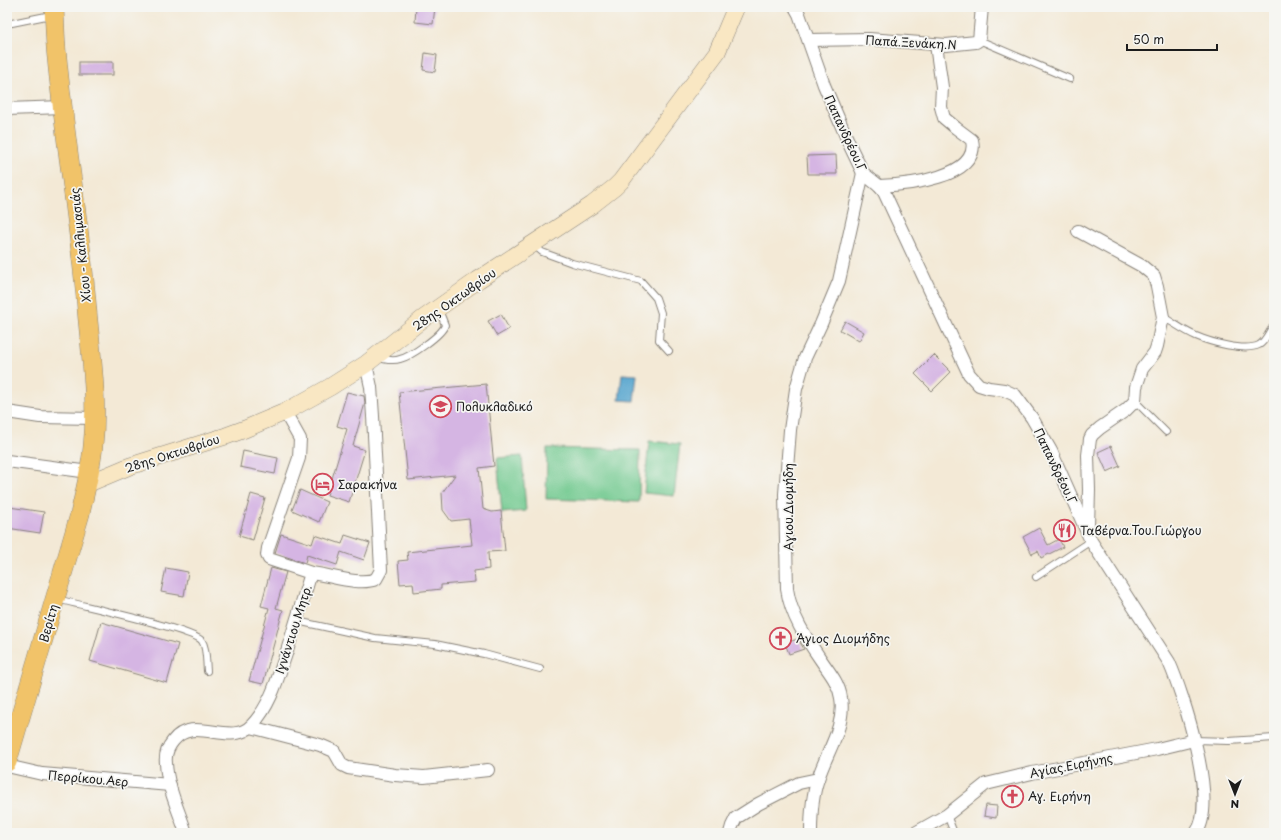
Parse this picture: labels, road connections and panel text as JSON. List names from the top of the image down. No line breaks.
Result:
{"streets":{"main road":["Χίου - Καλλιμασιάς","28ης Οκτωβρίου","Βερίτη"],"street":["Παπά.Ξενάκη.Ν","Παπανδρέου.Γ","Αγιου.Διομήδη","Ιγνάντιου.Μητρ.","Αγίας.Ειρήνης","Περρίκου.Αερ"]},"crossings":[["Παπά.Ξενάκη.Ν","Παπανδρέου.Γ"],["Παπανδρέου.Γ","Αγιου.Διομήδη"],["Παπανδρέου.Γ","Αγίας.Ειρήνης"],["Χίου - Καλλιμασιάς","28ης Οκτωβρίου"],["Χίου - Καλλιμασιάς","Βερίτη"],["28ης Οκτωβρίου","Βερίτη"],["28ης Οκτωβρίου","Ιγνάντιου.Μητρ."]],"places":{"school or university":["Πολυκλαδικό"],"hotel":["Σαρακήνα"],"restaurant":["Ταβέρνα.Του.Γιώργου"],"church":["Άγιος Διομήδης","Αγ. Ειρήνη"]},"scale_bar":"50 m","north":"bottom"}
